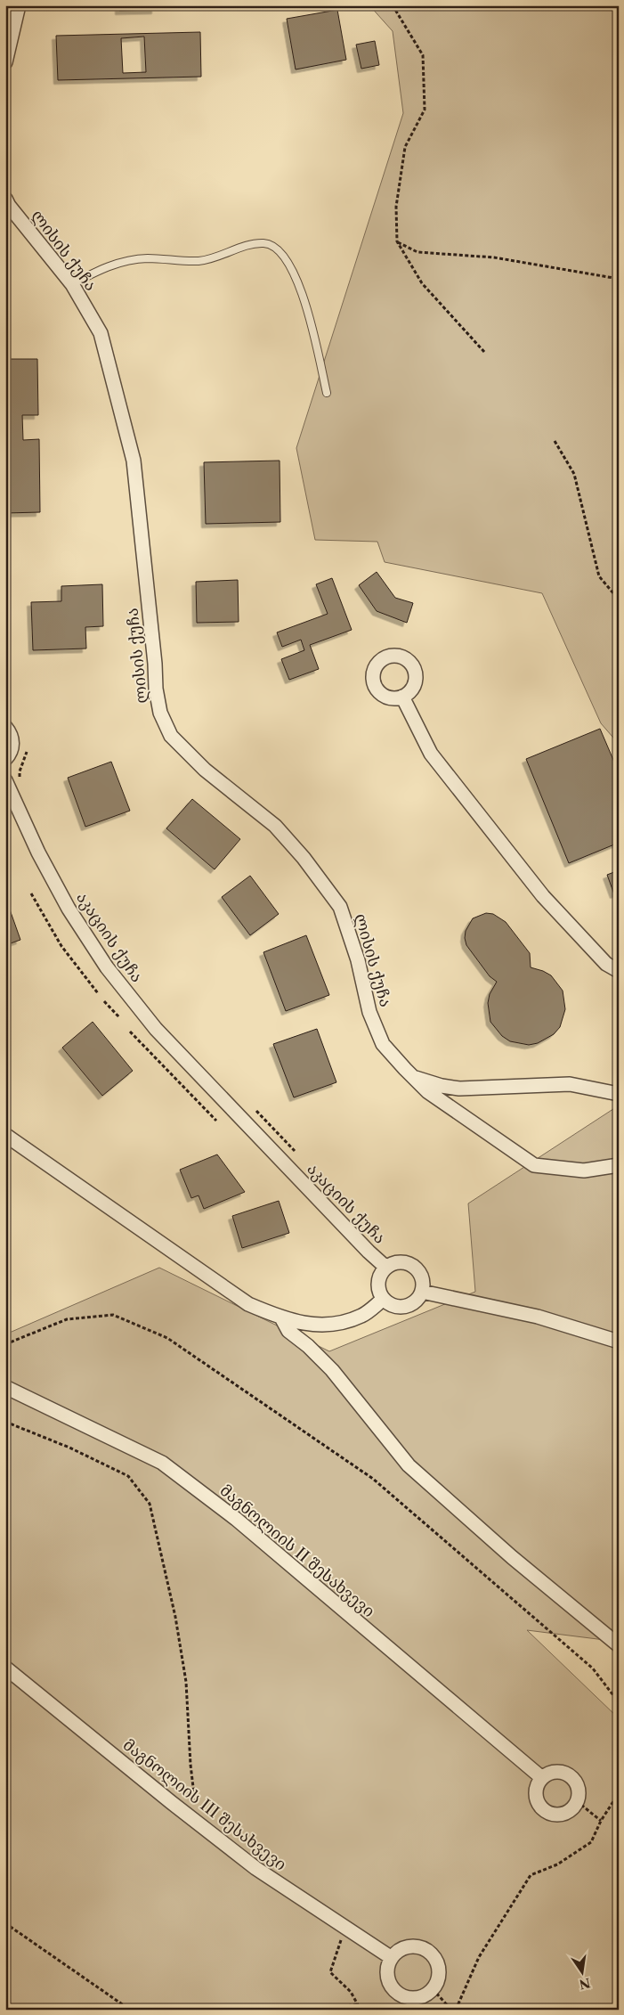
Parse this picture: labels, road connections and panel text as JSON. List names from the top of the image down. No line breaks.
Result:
{"streets":{"street":["ლისის ქუჩა","აკაციის ქუჩა","მაგნოლიის II შესახვევი","მაგნოლიის III შესახვევი"]},"north":"bottom"}
